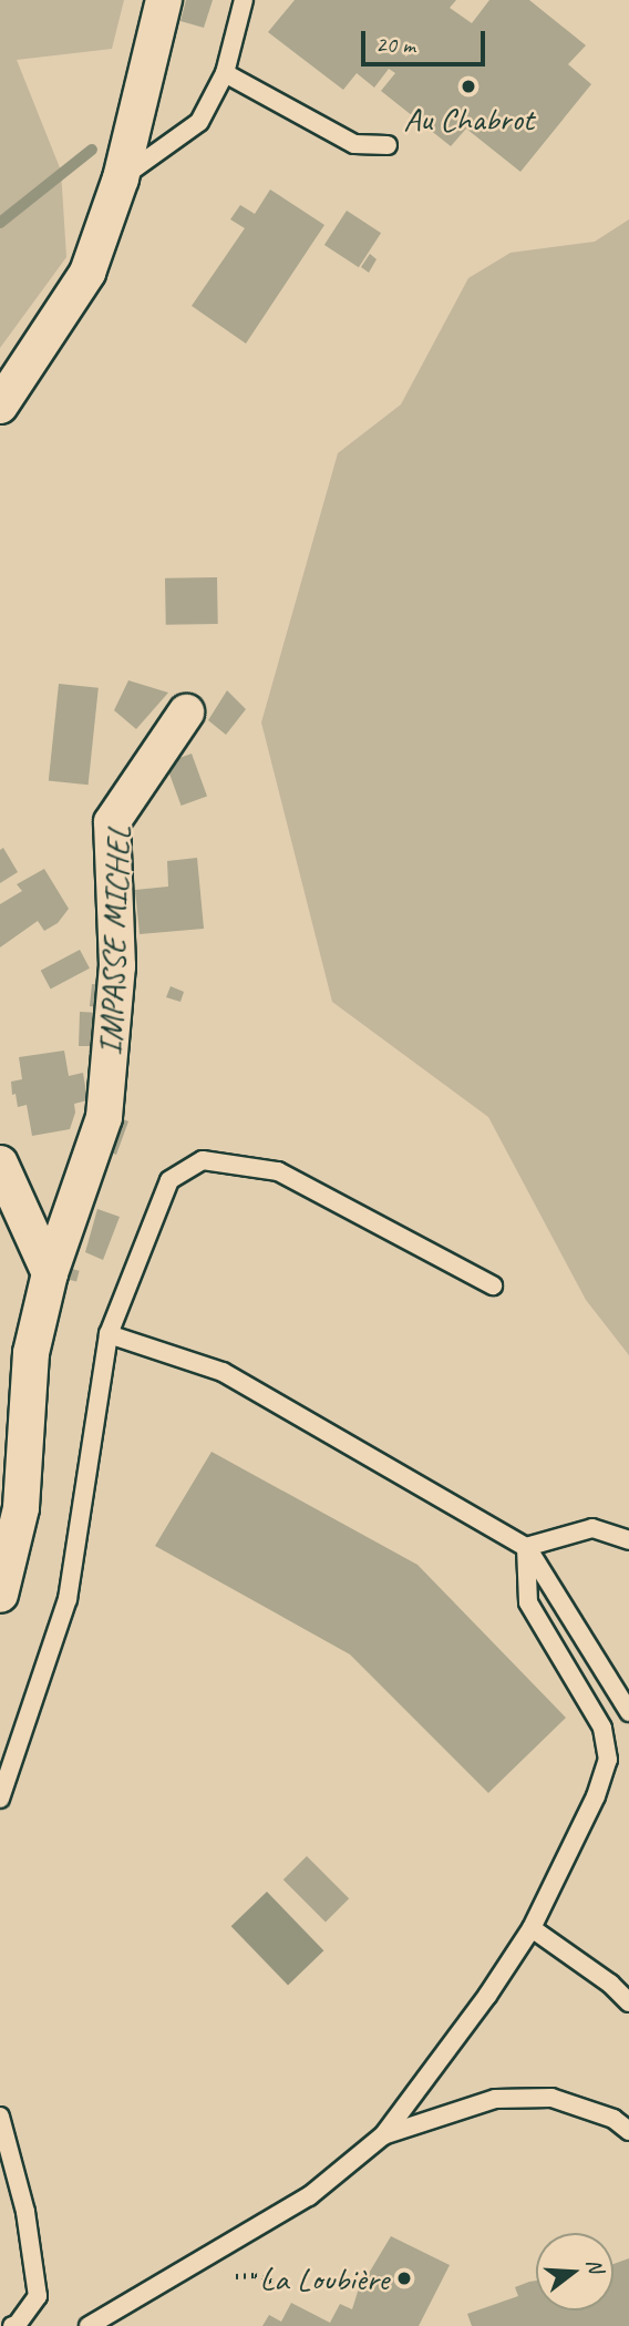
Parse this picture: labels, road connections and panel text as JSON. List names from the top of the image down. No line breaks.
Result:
{"streets":{"street":["IMPASSE MICHEL"]},"places":["Au Chabrot","La Loubière"],"scale_bar":"20 m","north":"right"}
